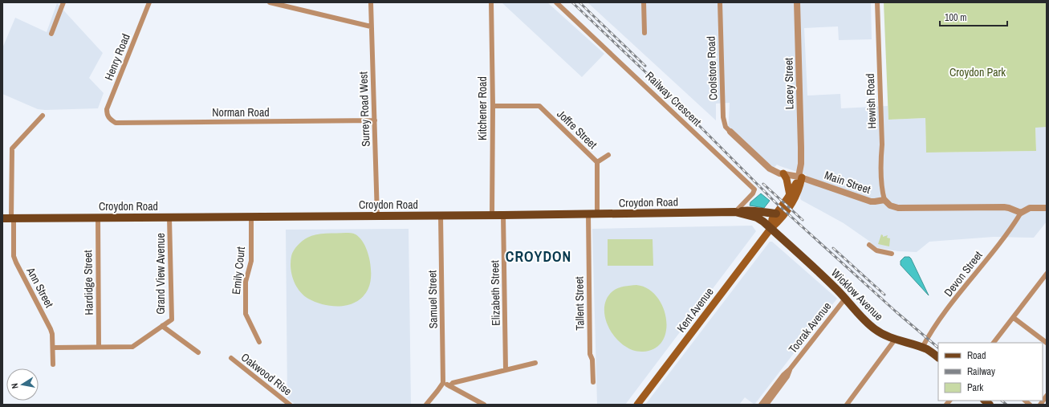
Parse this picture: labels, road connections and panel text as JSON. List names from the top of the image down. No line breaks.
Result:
{"streets":{"main road":["Croydon Road","Wicklow Avenue","Kent Avenue"],"street":["Henry Road","Coolstore Road","Lacey Street","Railway Crescent","Hewish Road","Kitchener Road","Surrey Road West","Norman Road","Joffre Street","Main Street","Emily Court","Grand View Avenue","Devon Street","Hardidge Street","Ann Street","Elizabeth Street","Samuel Street","Tallent Street","Toorak Avenue","Oakwood Rise"]},"crossings":[["Henry Road","Norman Road"],["Coolstore Road","Main Street"],["Lacey Street","Main Street"],["Lacey Street","Kent Avenue"],["Railway Crescent","Croydon Road"],["Hewish Road","Main Street"],["Kitchener Road","Joffre Street"],["Kitchener Road","Croydon Road"],["Surrey Road West","Norman Road"],["Surrey Road West","Croydon Road"],["Joffre Street","Croydon Road"],["Main Street","Devon Street"],["Main Street","Kent Avenue"],["Croydon Road","Emily Court"],["Croydon Road","Grand View Avenue"],["Croydon Road","Hardidge Street"],["Croydon Road","Ann Street"],["Croydon Road","Elizabeth Street"],["Croydon Road","Wicklow Avenue"],["Croydon Road","Samuel Street"],["Croydon Road","Tallent Street"],["Croydon Road","Kent Avenue"],["Grand View Avenue","Hardidge Street"],["Grand View Avenue","Ann Street"],["Devon Street","Wicklow Avenue"],["Wicklow Avenue","Kent Avenue"],["Wicklow Avenue","Toorak Avenue"]],"districts":["CROYDON"],"parks":["Croydon Park"],"legend":["Road","Railway","Park"],"scale_bar":"100 m","north":"left"}
